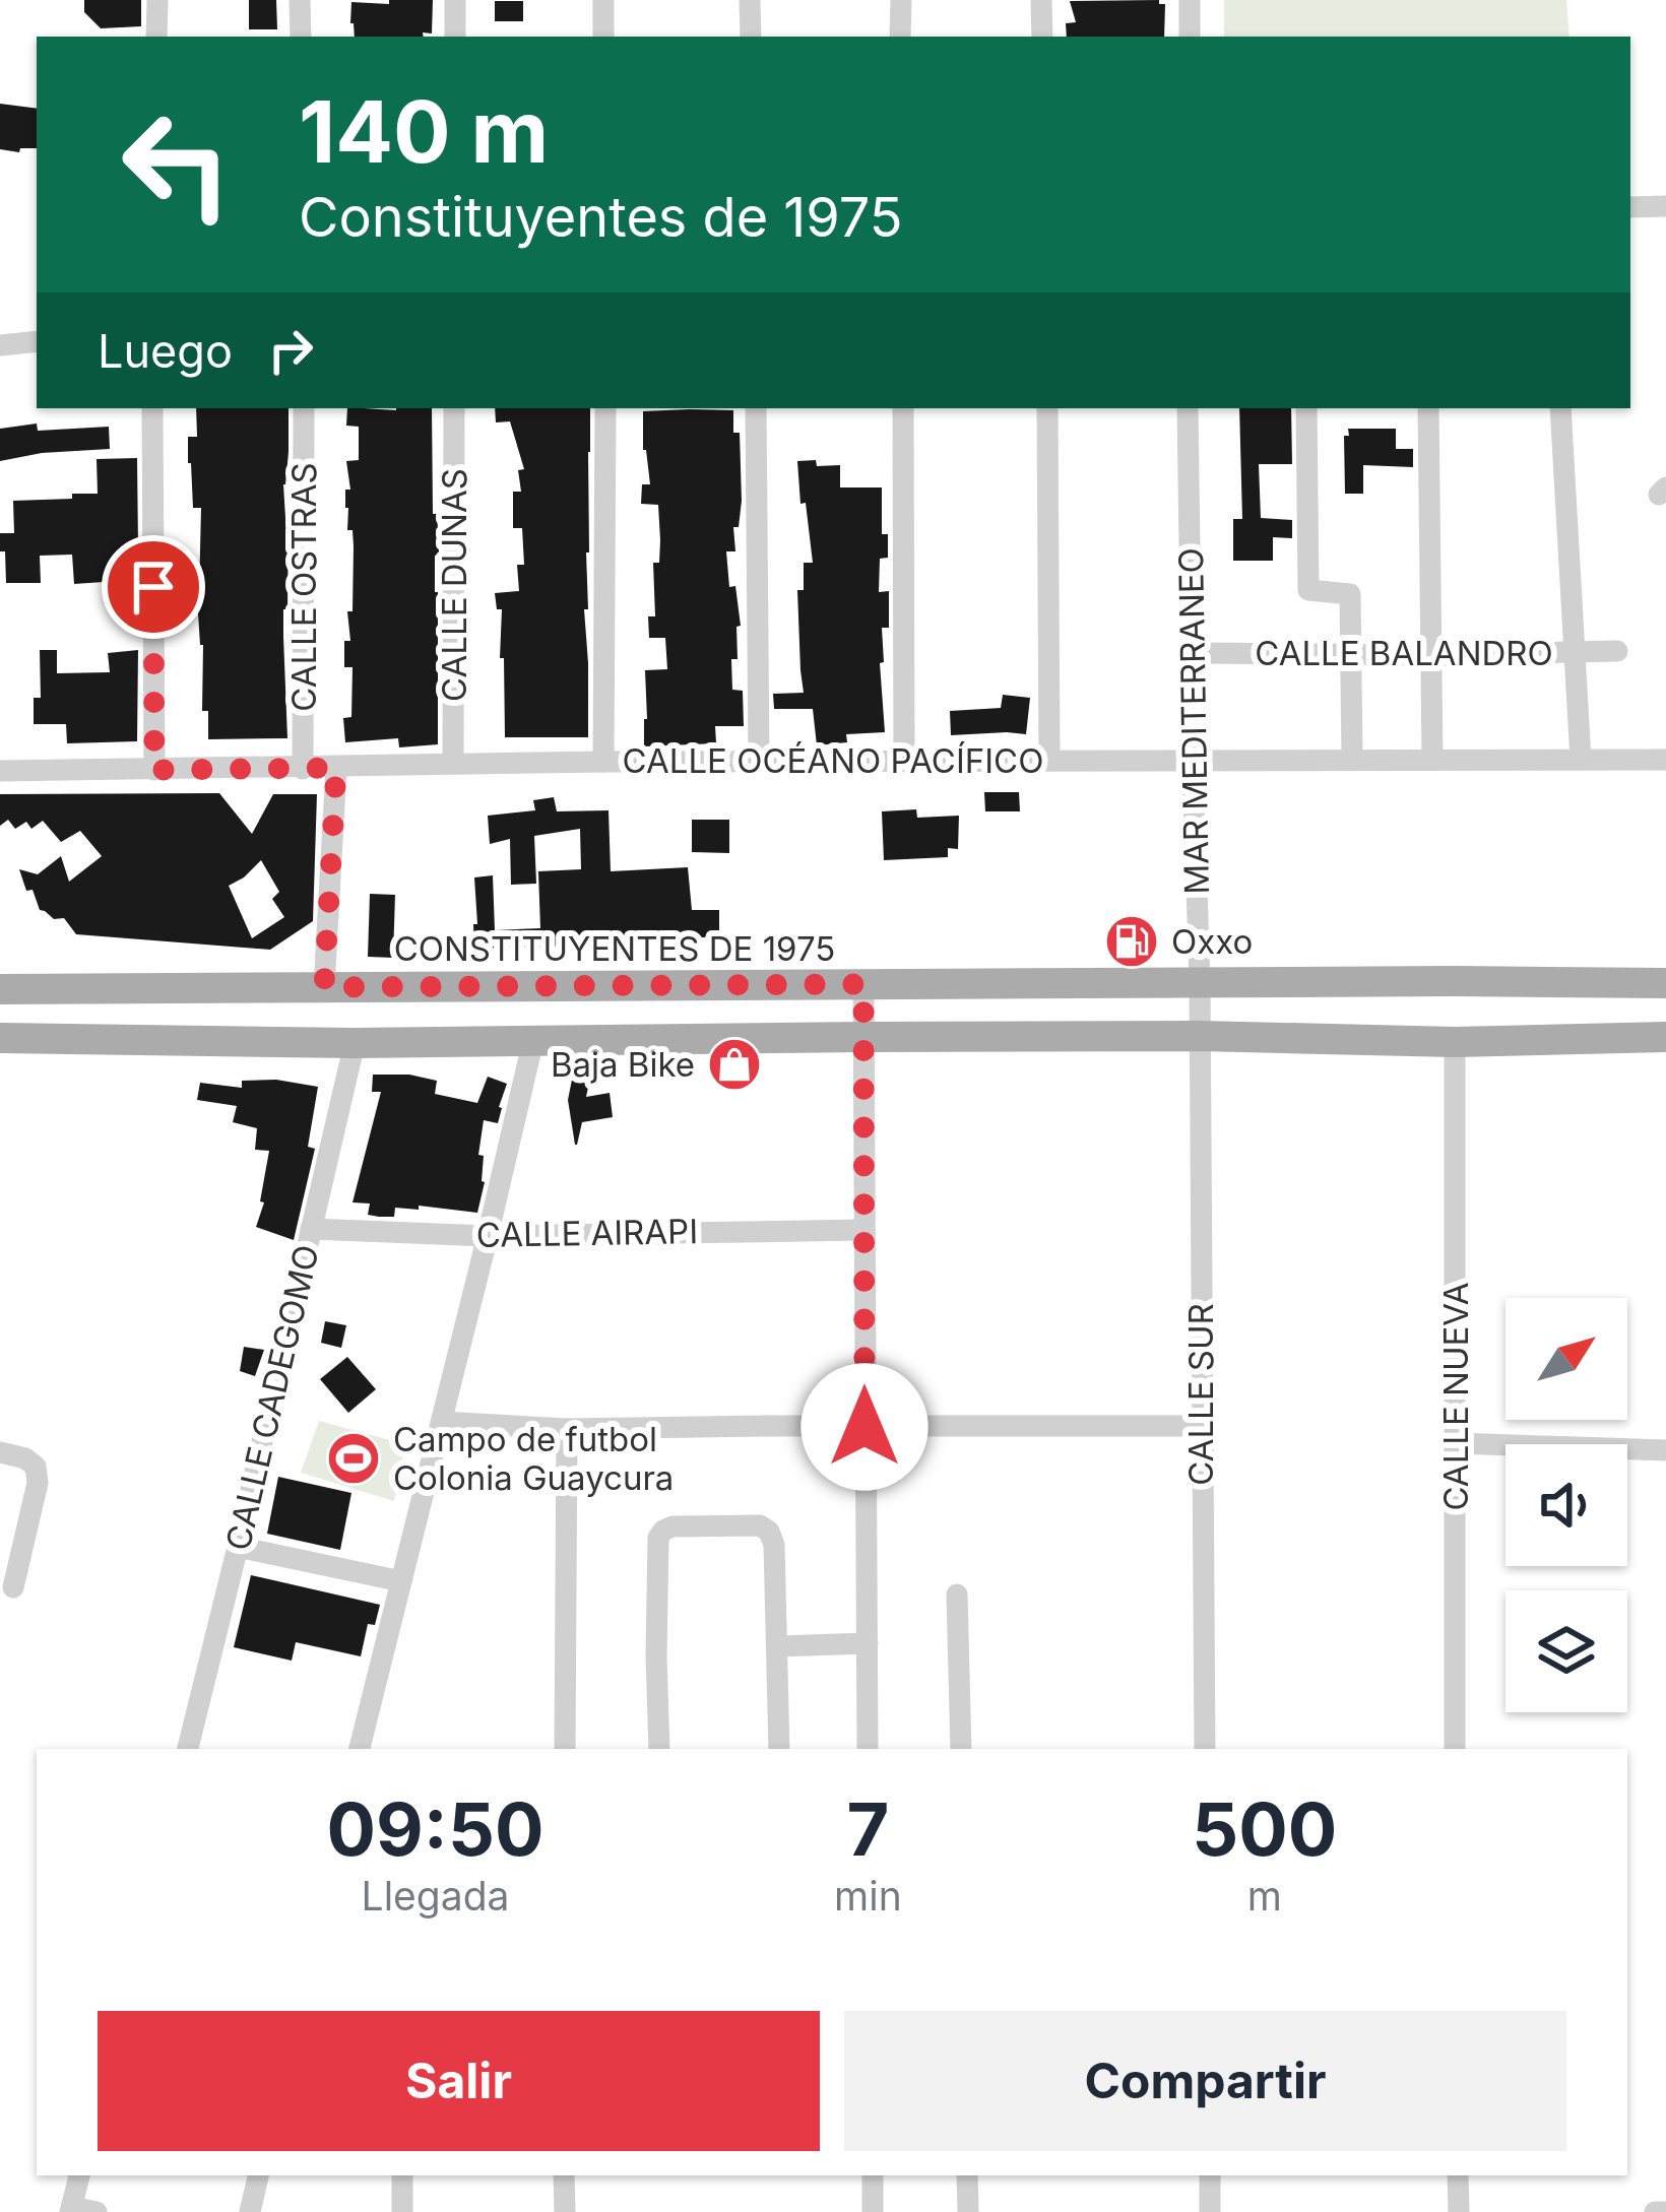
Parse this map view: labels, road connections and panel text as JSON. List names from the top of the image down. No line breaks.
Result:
{"streets":{"main road":["CONSTITUYENTES DE 1975"],"street":["CALLE DUNAS","CALLE OSTRAS","CALLE BALANDRO","MAR MEDITERRANEO","CALLE OCÉANO PACÍFICO","CALLE AIRAPI","CALLE SUR","CALLE NUEVA","CALLE CADEGOMO"]},"crossings":[["CALLE DUNAS","CALLE OCÉANO PACÍFICO"],["CALLE OSTRAS","CALLE OCÉANO PACÍFICO"],["CALLE BALANDRO","MAR MEDITERRANEO"],["MAR MEDITERRANEO","CALLE OCÉANO PACÍFICO"],["MAR MEDITERRANEO","CONSTITUYENTES DE 1975"],["MAR MEDITERRANEO","CALLE SUR"],["CONSTITUYENTES DE 1975","CALLE AIRAPI"],["CALLE AIRAPI","CALLE CADEGOMO"]],"places":{"fuel station":["Oxxo"],"shop":["Baja Bike"],"sports":["Campo de futbol Colonia Guaycura"]},"north":"top right","page":{"turn":["140 m","Constituyentes de 1975"],"then":"Luego","eta":["09:50","Llegada","7","min","500","m"],"buttons":["Salir","Compartir"]}}
